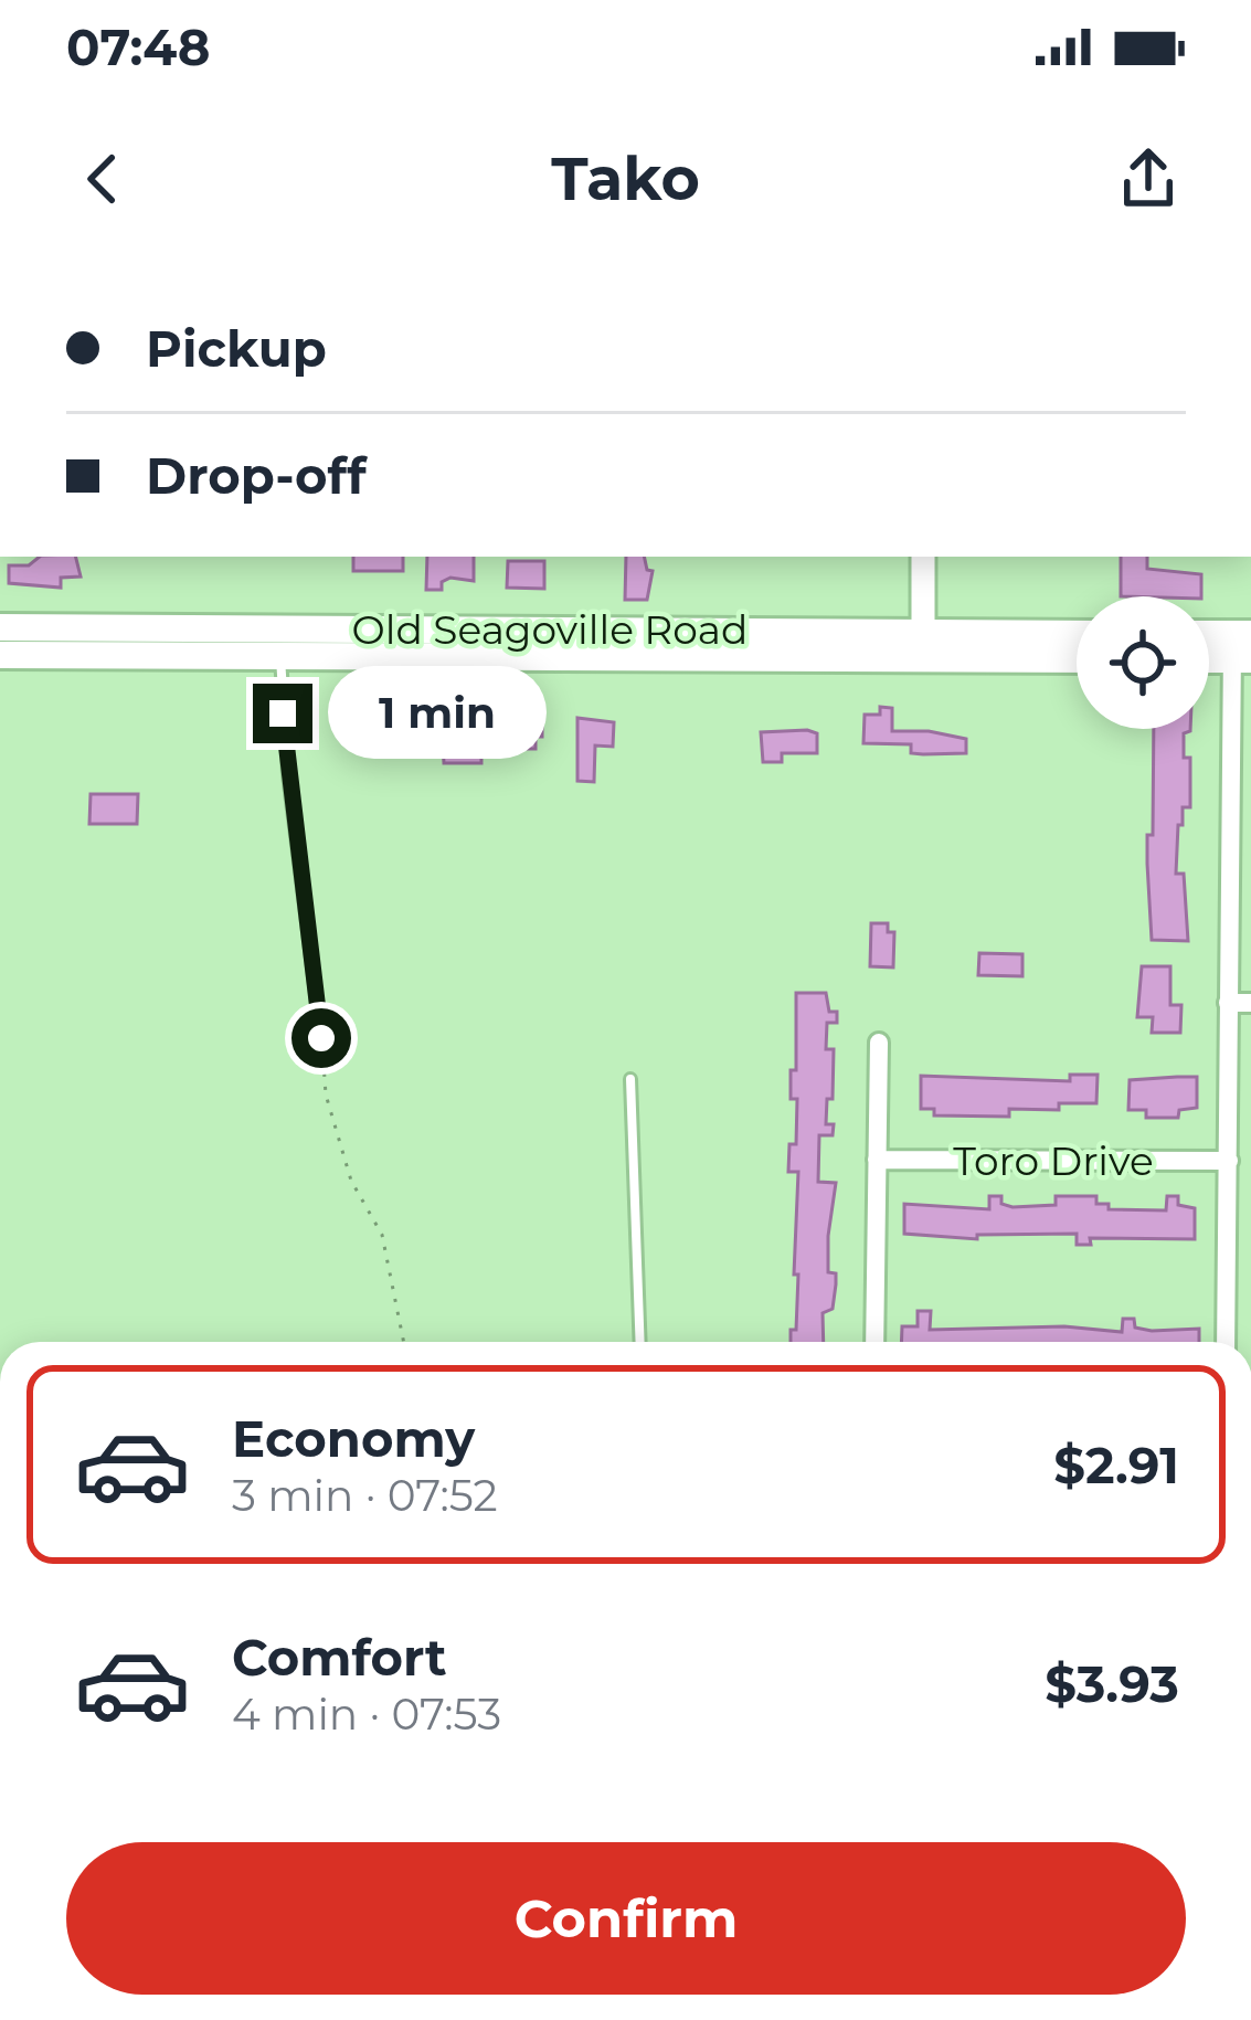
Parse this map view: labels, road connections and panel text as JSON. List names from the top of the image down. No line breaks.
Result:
{"streets":{"main road":["Old Seagoville Road"],"street":["Toro Drive"]},"page":{"status":"07:48","header":"Tako","banner":["Pickup","Drop-off"],"bubble":"1 min","list":[{"name":"Economy","note":"3 min · 07:52","value":"$2.91"},{"name":"Comfort","note":"4 min · 07:53","value":"$3.93"}],"buttons":"Confirm"}}
